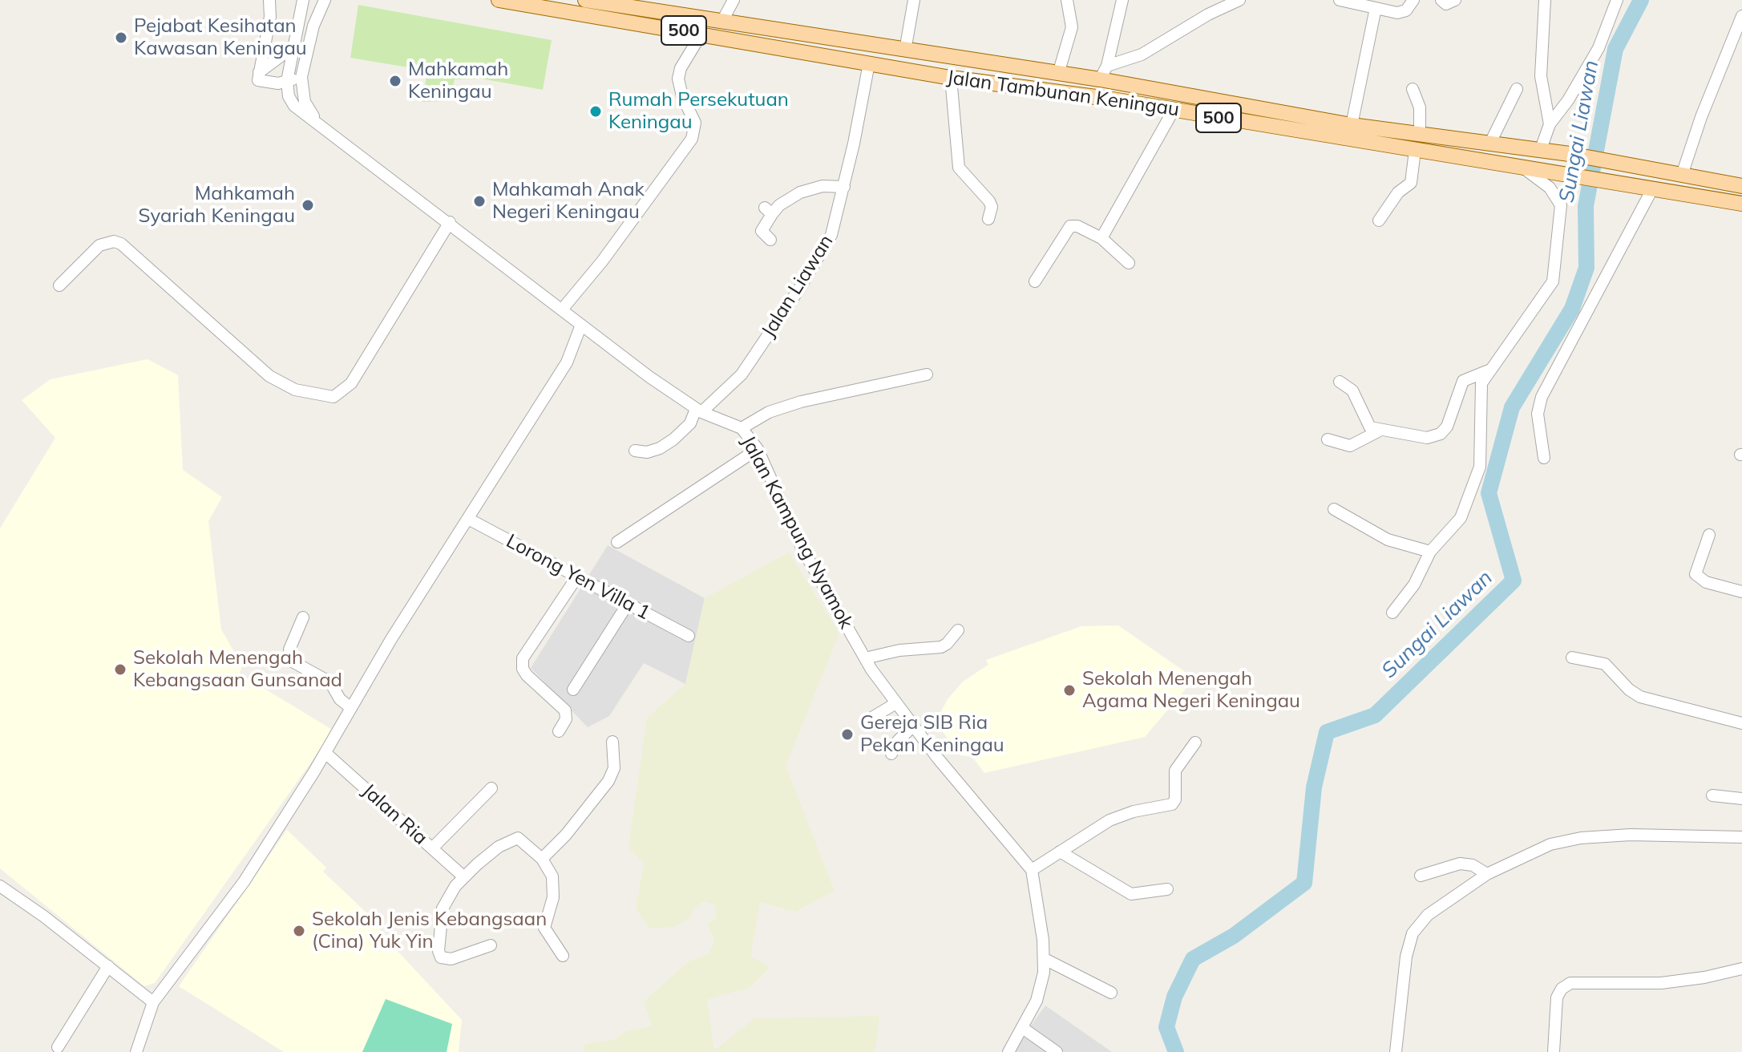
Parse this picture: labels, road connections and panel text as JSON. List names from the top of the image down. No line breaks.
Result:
{"streets":{"main road":["500","Jalan Tambunan Keningau"],"street":["Jalan Liawan","Jalan Kampung Nyamok","Lorong Yen Villa 1","Jalan Ria"]},"crossings":[["Jalan Tambunan Keningau","Jalan Liawan"],["Jalan Liawan","Jalan Kampung Nyamok"]],"water":["Sungai Liawan"],"places":["Pejabat Kesihatan Kawasan Keningau","Mahkamah Keningau","Rumah Persekutuan Keningau","Mahkamah Anak Negeri Keningau","Mahkamah Syariah Keningau","Sekolah Menengah Kebangsaan Gunsanad","Sekolah Menengah Agama Negeri Keningau","Gereja SIB Ria Pekan Keningau","Sekolah Jenis Kebangsaan (Cina) Yuk Yin"]}
